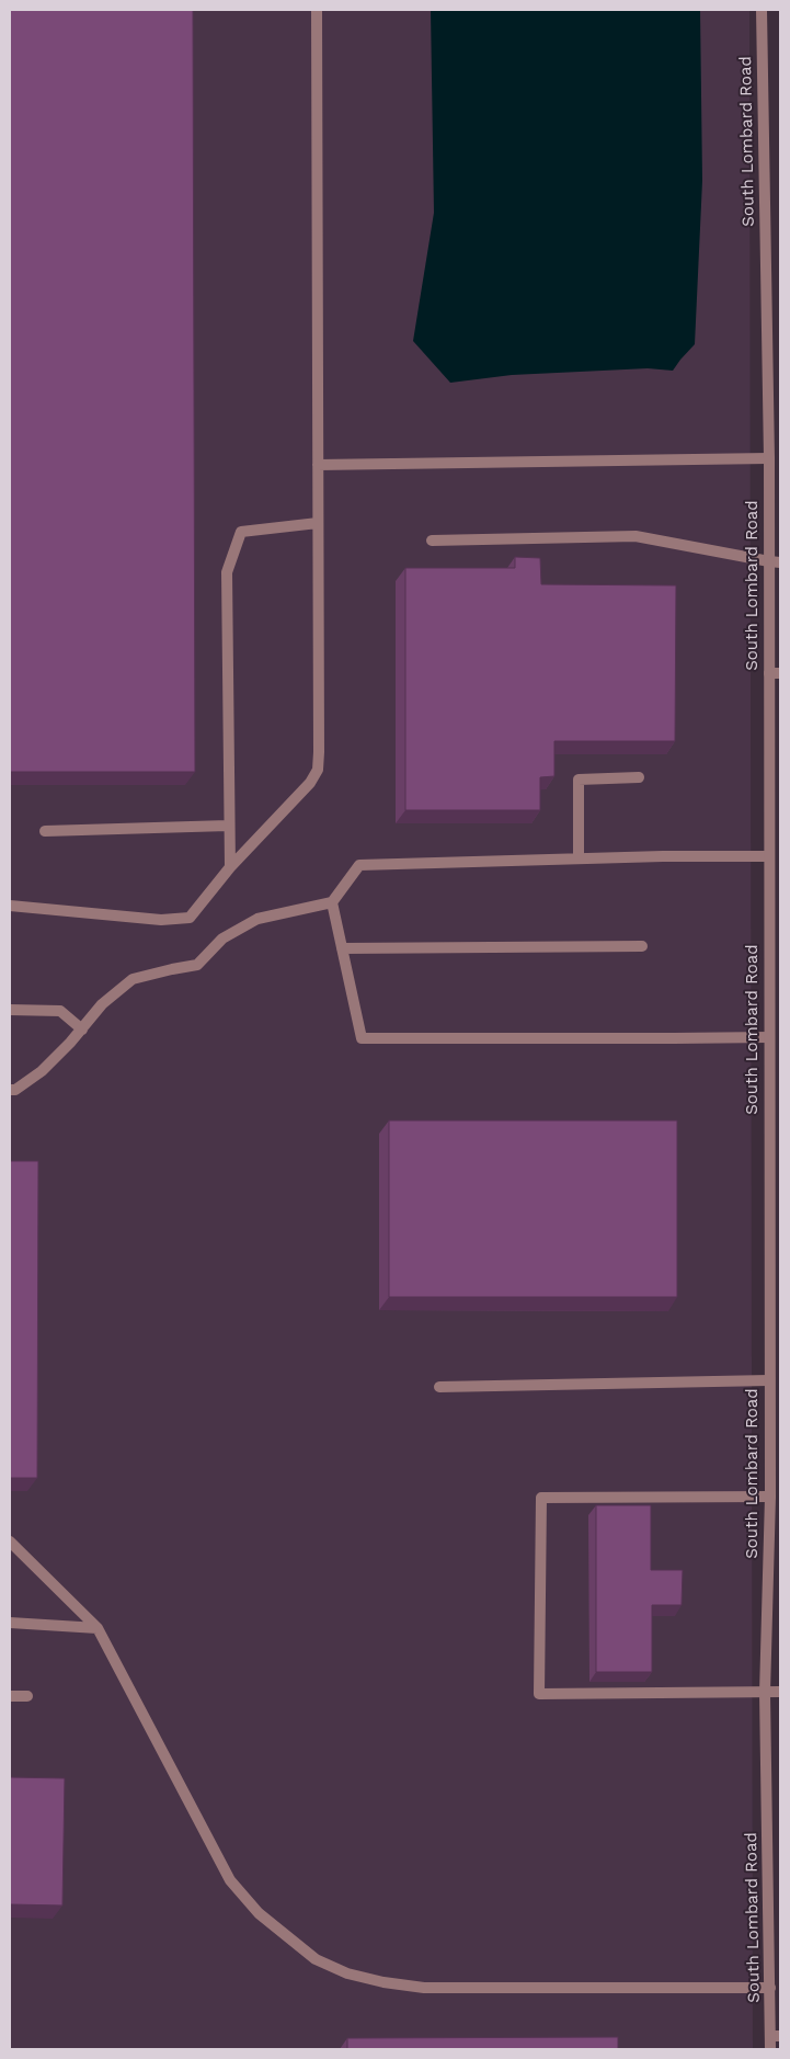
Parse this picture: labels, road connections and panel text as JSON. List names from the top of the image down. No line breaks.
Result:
{"streets":{"street":["South Lombard Road"]}}
